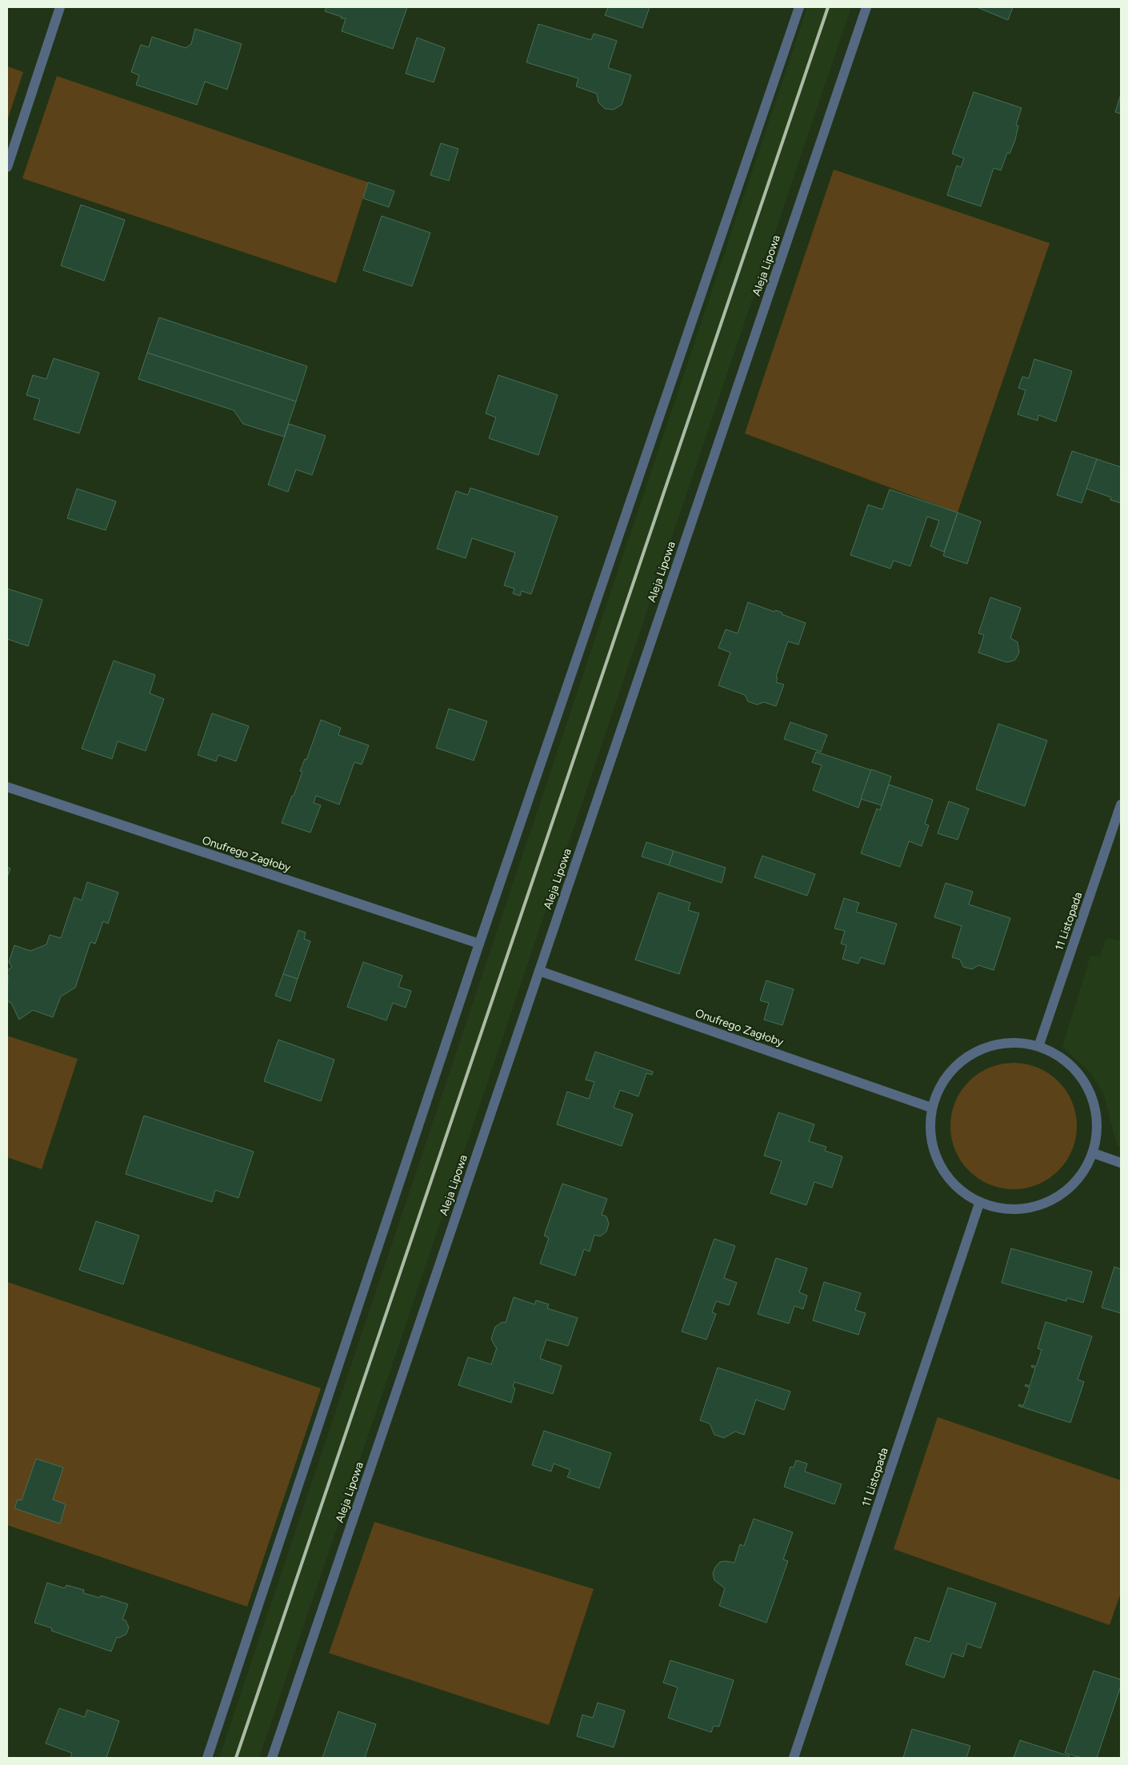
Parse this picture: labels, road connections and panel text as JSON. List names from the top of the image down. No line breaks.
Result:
{"streets":{"street":["Aleja Lipowa","Onufrego Zagłoby","11 Listopada"]},"crossings":[["Aleja Lipowa","Onufrego Zagłoby"]]}
